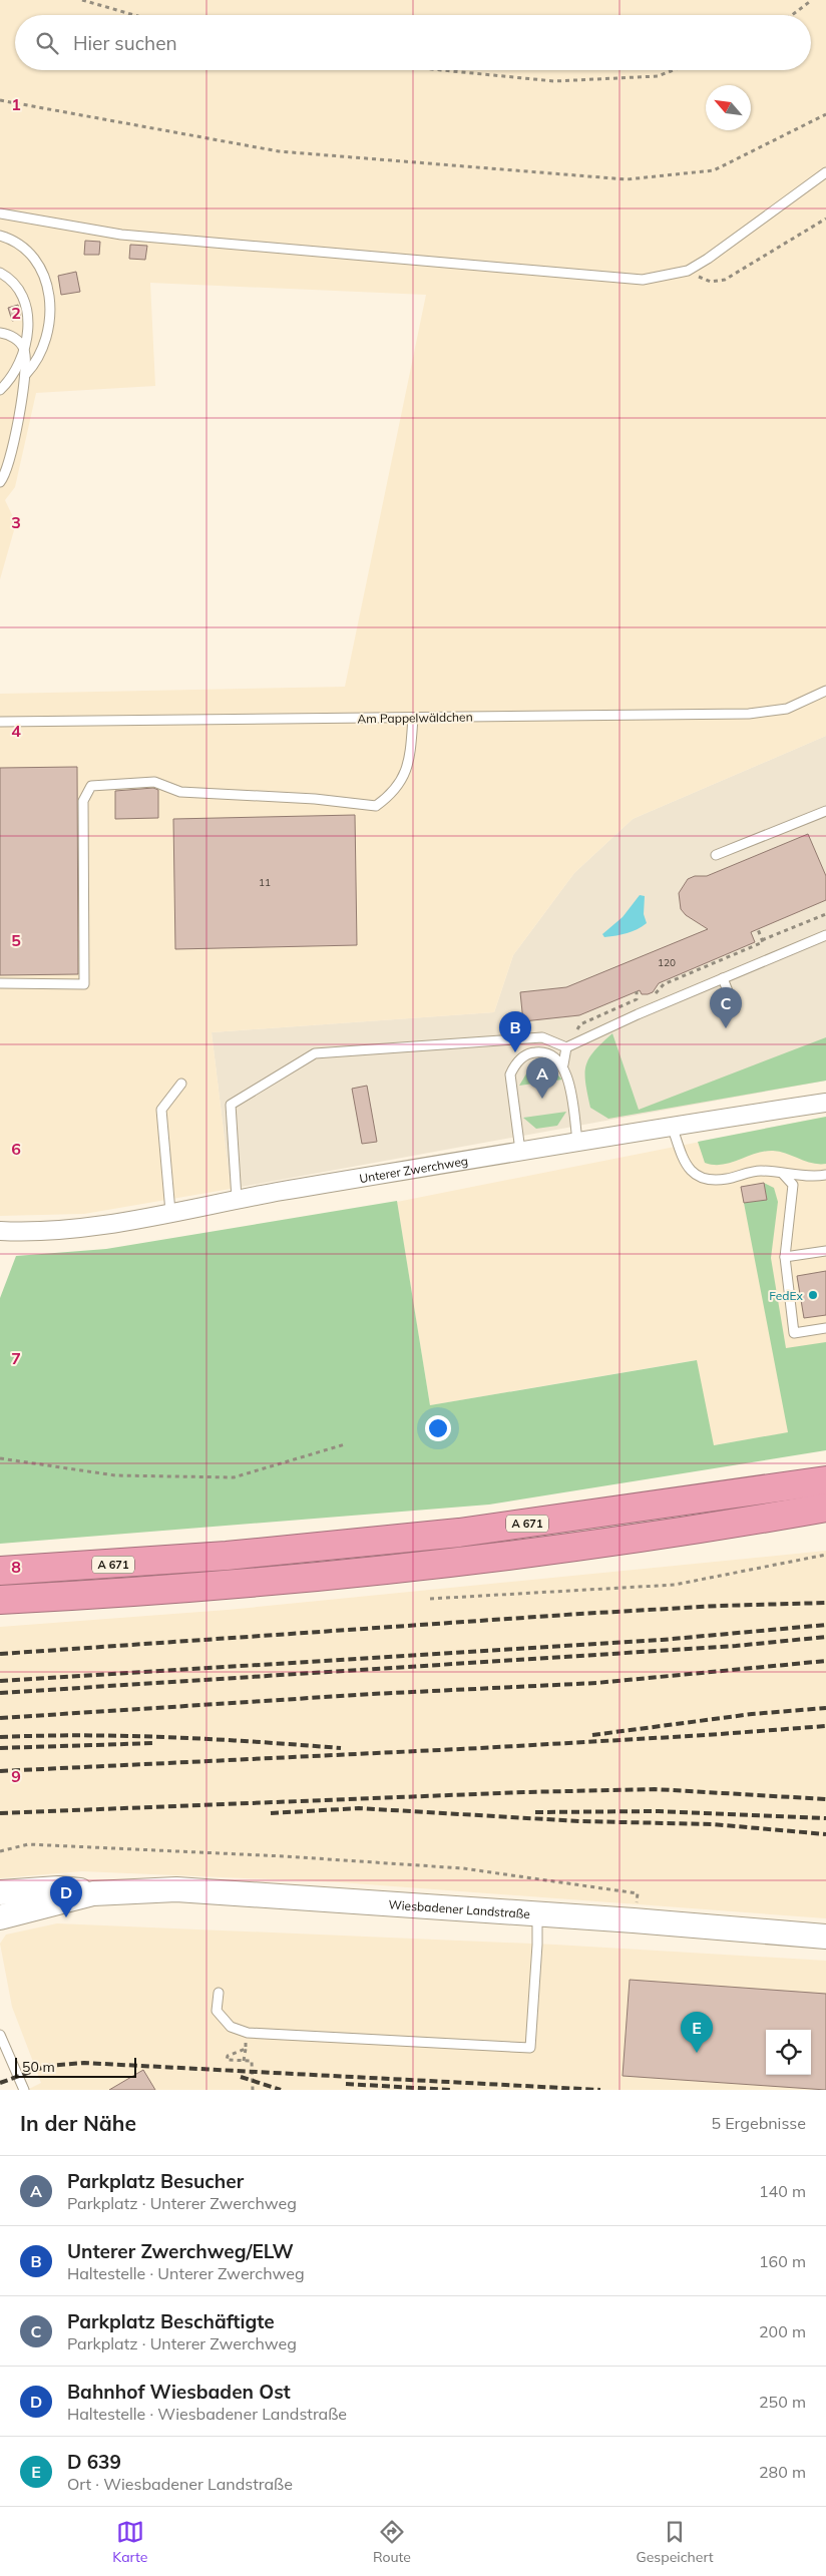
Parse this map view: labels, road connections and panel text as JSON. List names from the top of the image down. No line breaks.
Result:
{"streets":{"highway":["A 671"],"main road":["Wiesbadener Landstraße"],"street":["Unterer Zwerchweg"],"lane":["Am Pappelwäldchen"]},"places":["FedEx"],"house_numbers":["11","120"],"scale_bar":"50 m","north":"top left","page":{"search":"Hier suchen","pins":["C","B","A","D","E"],"scale":"50 m","heading":["In der Nähe","5 Ergebnisse"],"list":[{"mark":"A","name":"Parkplatz Besucher","note":"Parkplatz · Unterer Zwerchweg","value":"140 m"},{"mark":"B","name":"Unterer Zwerchweg/ELW","note":"Haltestelle · Unterer Zwerchweg","value":"160 m"},{"mark":"C","name":"Parkplatz Beschäftigte","note":"Parkplatz · Unterer Zwerchweg","value":"200 m"},{"mark":"D","name":"Bahnhof Wiesbaden Ost","note":"Haltestelle · Wiesbadener Landstraße","value":"250 m"},{"mark":"E","name":"D 639","note":"Ort · Wiesbadener Landstraße","value":"280 m"}],"nav":["Karte","Route","Gespeichert"]},"grid":{"rows":["1","2","3","4","5","6","7","8","9"]}}
